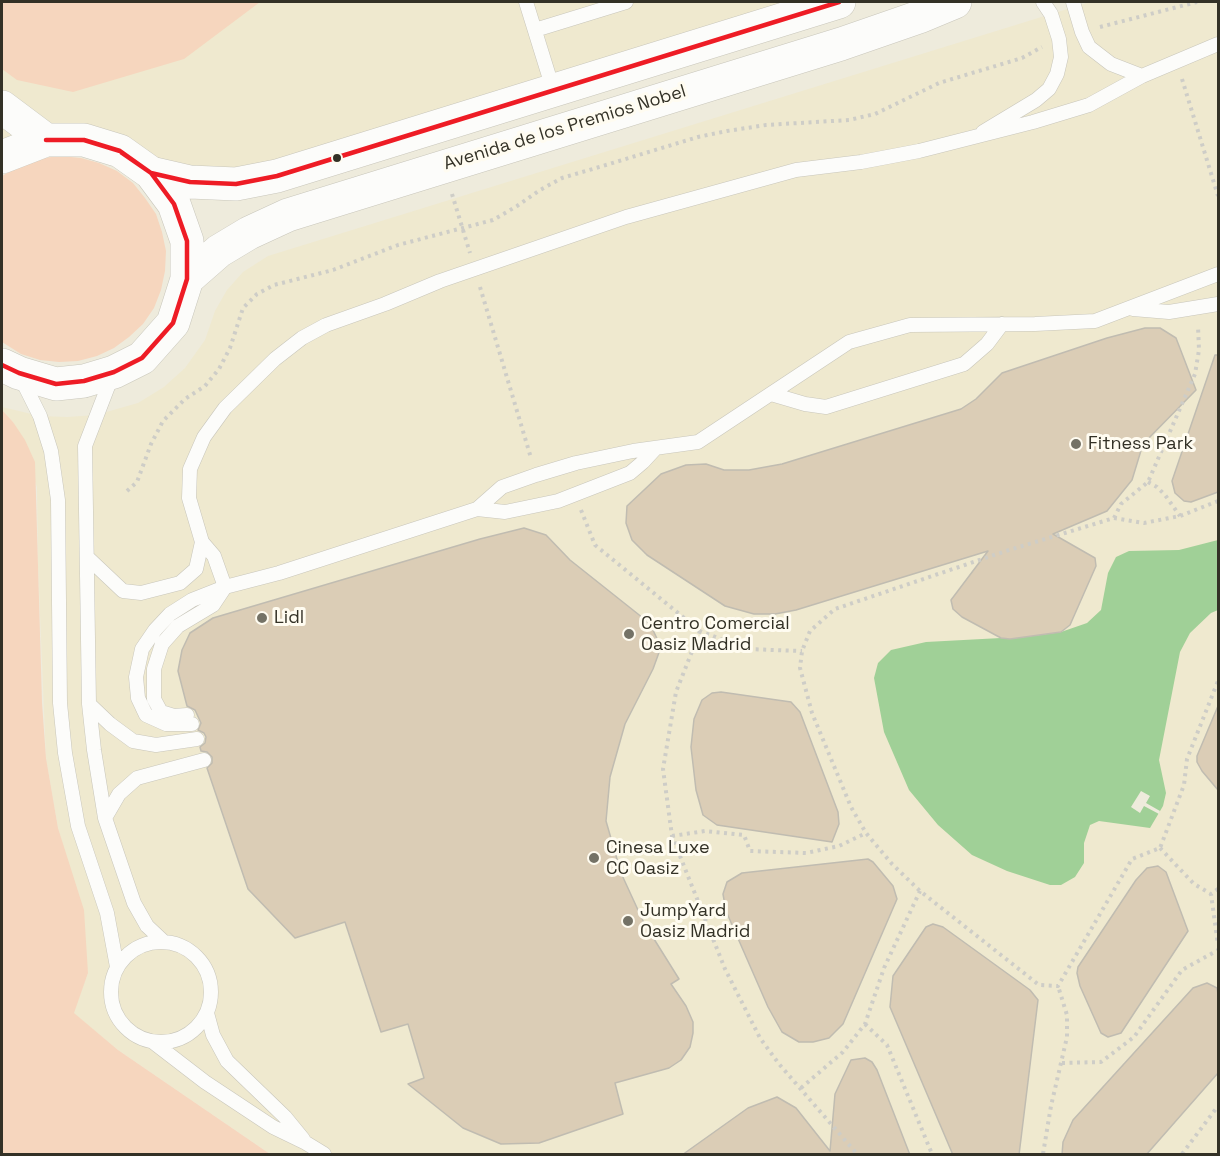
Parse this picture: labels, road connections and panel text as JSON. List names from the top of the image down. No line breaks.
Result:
{"streets":{"street":["Avenida de los Premios Nobel"]},"places":["Fitness Park","Lidl","Centro Comercial Oasiz Madrid","Cinesa Luxe CC Oasiz","JumpYard Oasiz Madrid"]}
